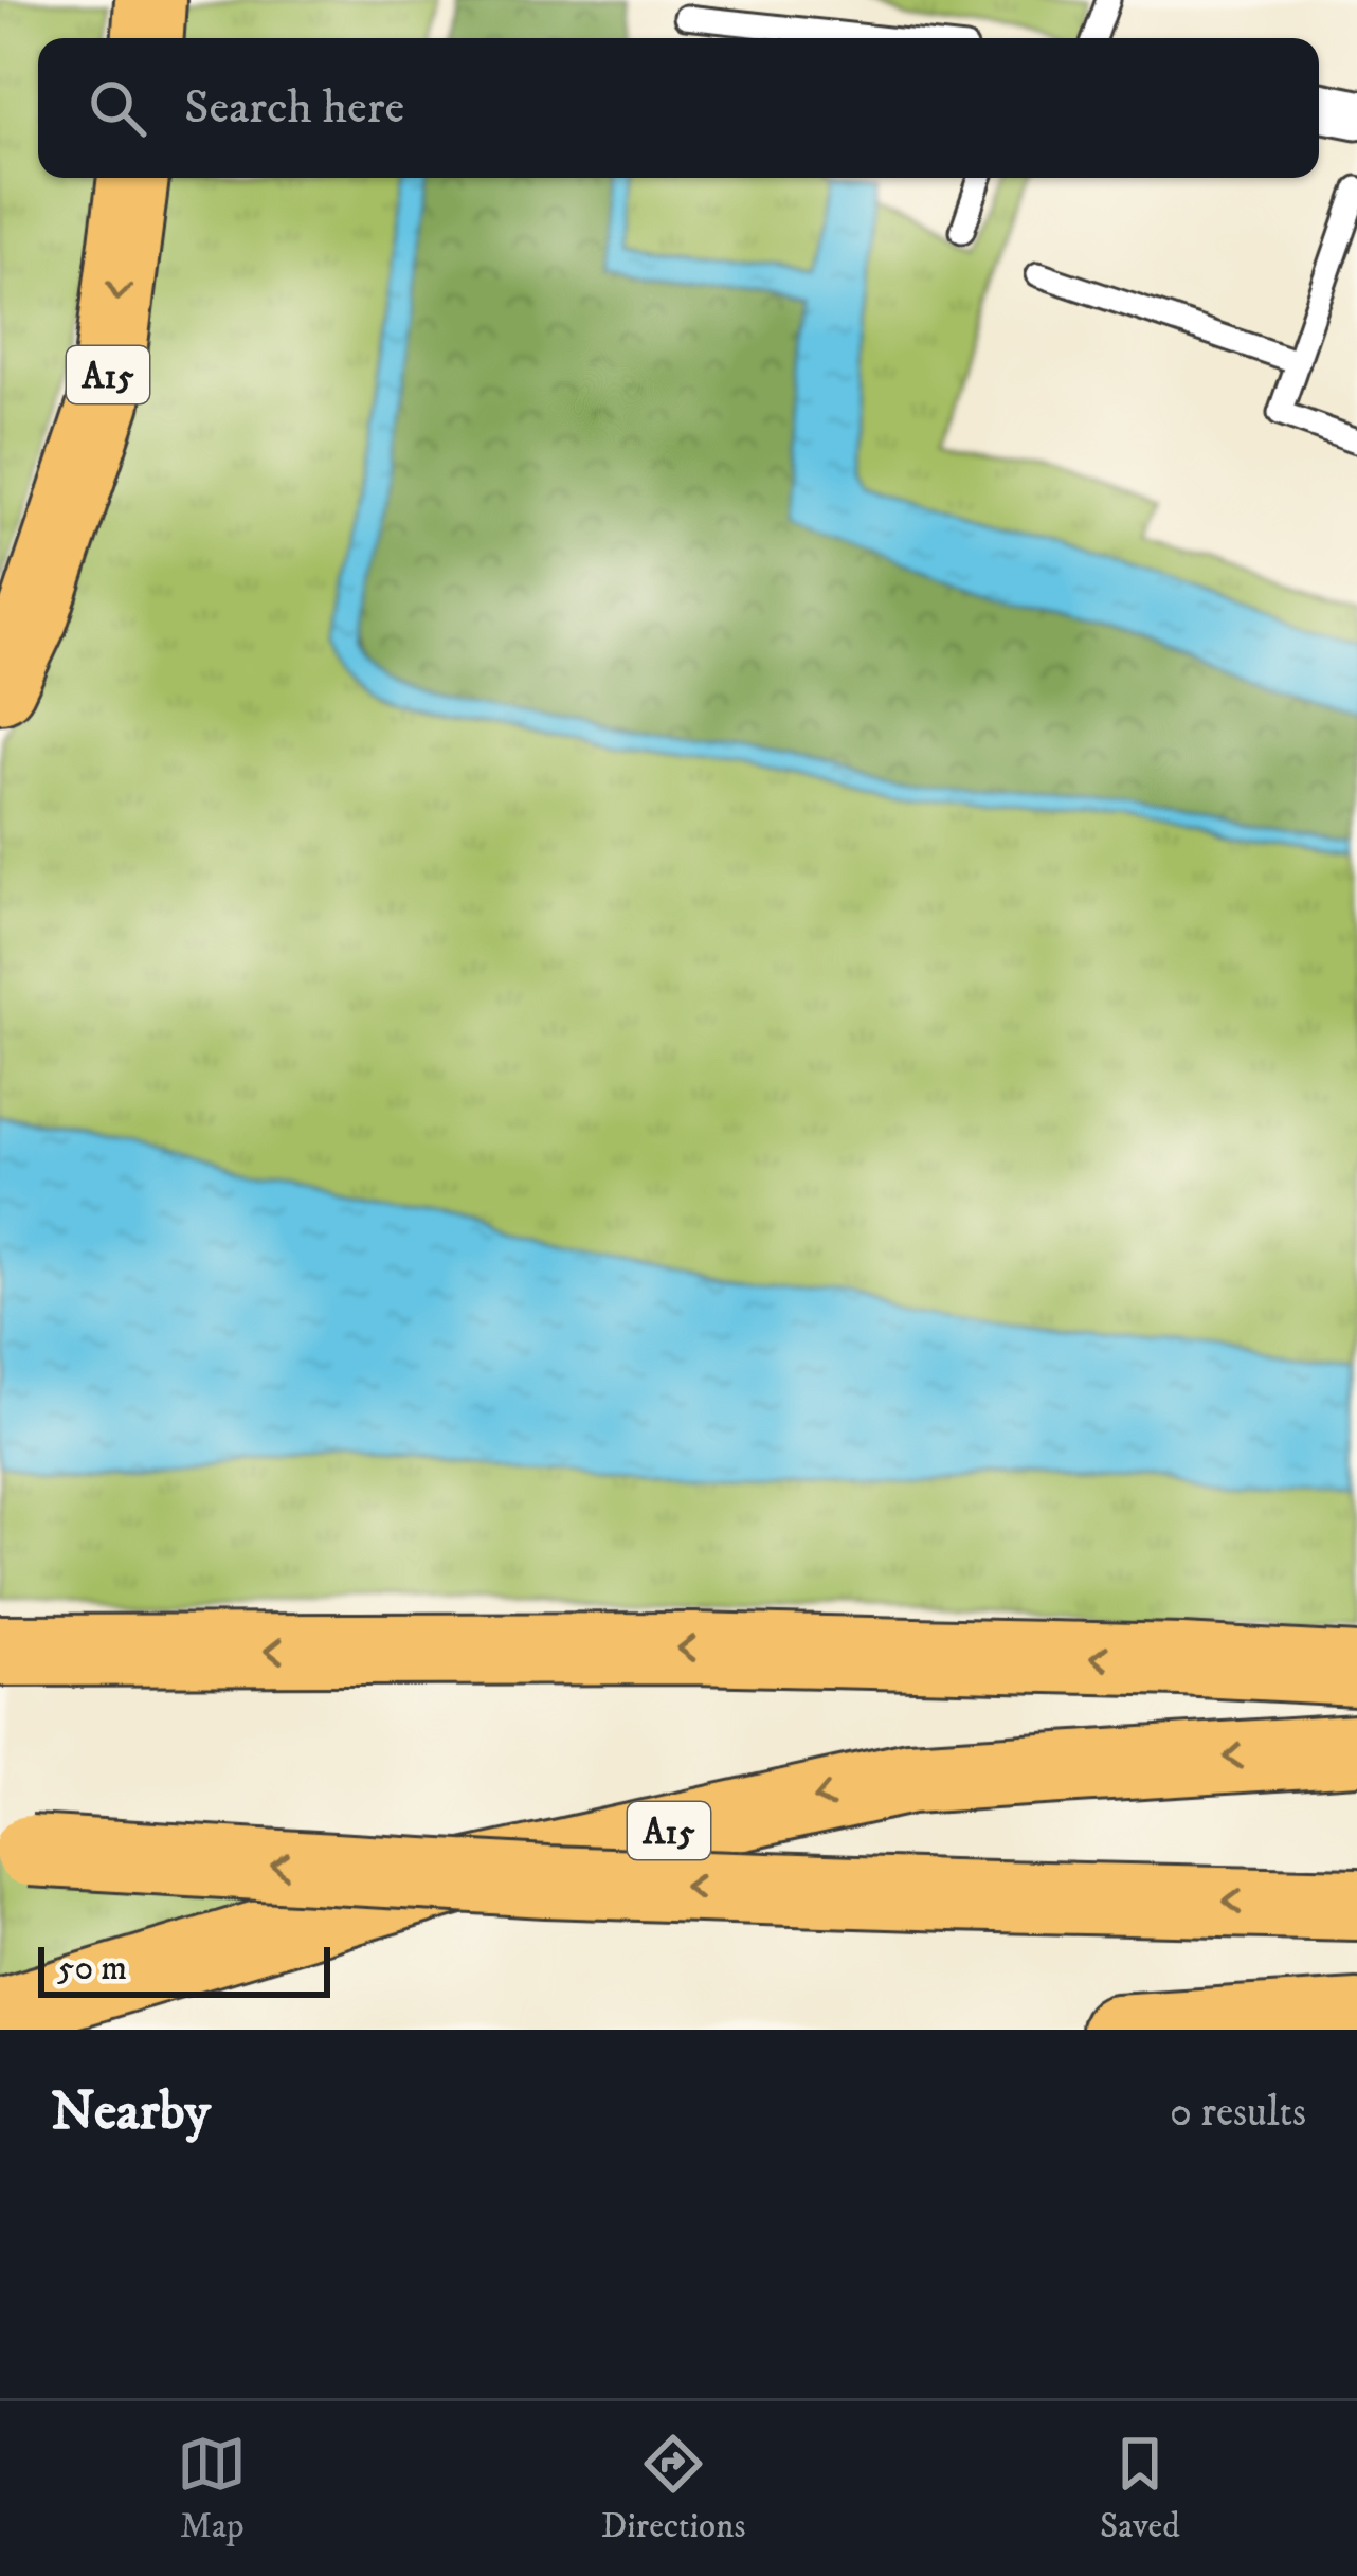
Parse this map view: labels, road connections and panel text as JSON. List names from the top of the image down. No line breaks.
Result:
{"streets":{"highway":["A15"]},"scale_bar":"50 m","page":{"search":"Search here","scale":"50 m","heading":["Nearby","0 results"],"nav":["Map","Directions","Saved"]}}
